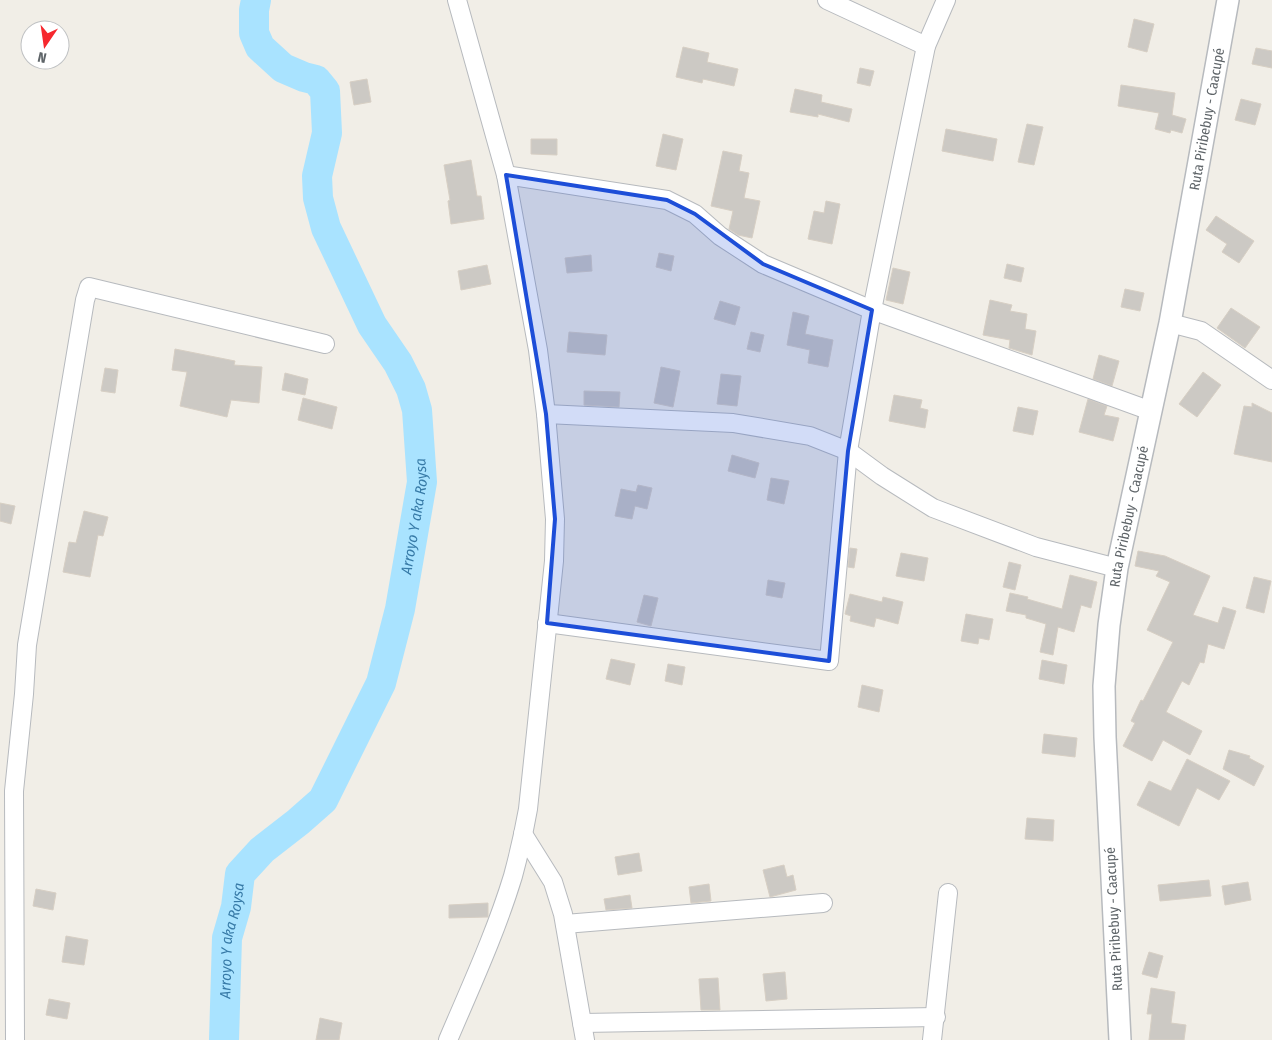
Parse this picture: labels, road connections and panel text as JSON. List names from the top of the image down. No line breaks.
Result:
{"streets":{"street":["Ruta Piribebuy - Caacupé"]},"water":["Arroyo Y aka Roysa"],"north":"bottom"}
